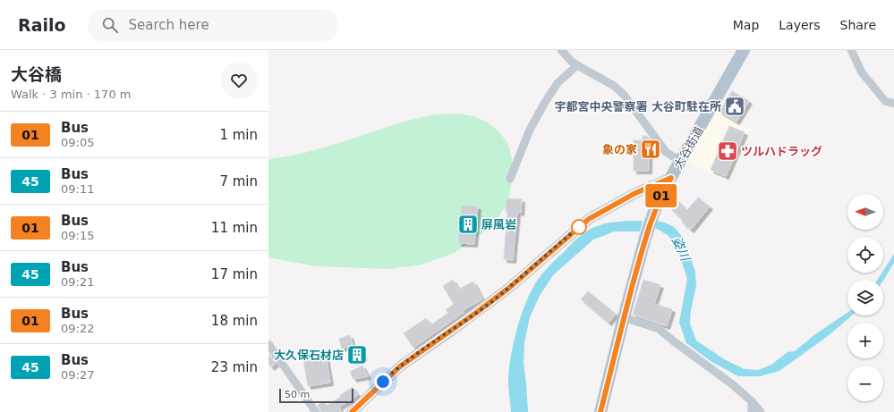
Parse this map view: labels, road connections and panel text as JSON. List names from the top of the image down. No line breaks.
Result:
{"streets":{"main road":["大谷街道"]},"water":["姿川"],"places":{"public building":["宇都宮中央警察署 大谷町駐在所"],"restaurant":["象の家"],"pharmacy":["ツルハドラッグ"],"building":["屏風岩","大久保石材店"]},"lines":["bus line 01"],"scale_bar":"50 m","north":"left","page":{"header":"Railo","search":"Search here","nav":["Map","Layers","Share"],"heading":["大谷橋","Walk · 3 min · 170 m"],"on_map":"01","list":[{"mark":"01","name":"Bus","note":"09:05","value":"1 min"},{"mark":"45","name":"Bus","note":"09:11","value":"7 min"},{"mark":"01","name":"Bus","note":"09:15","value":"11 min"},{"mark":"45","name":"Bus","note":"09:21","value":"17 min"},{"mark":"01","name":"Bus","note":"09:22","value":"18 min"},{"mark":"45","name":"Bus","note":"09:27","value":"23 min"}],"map_buttons":["+","−"],"scale":"50 m"}}
